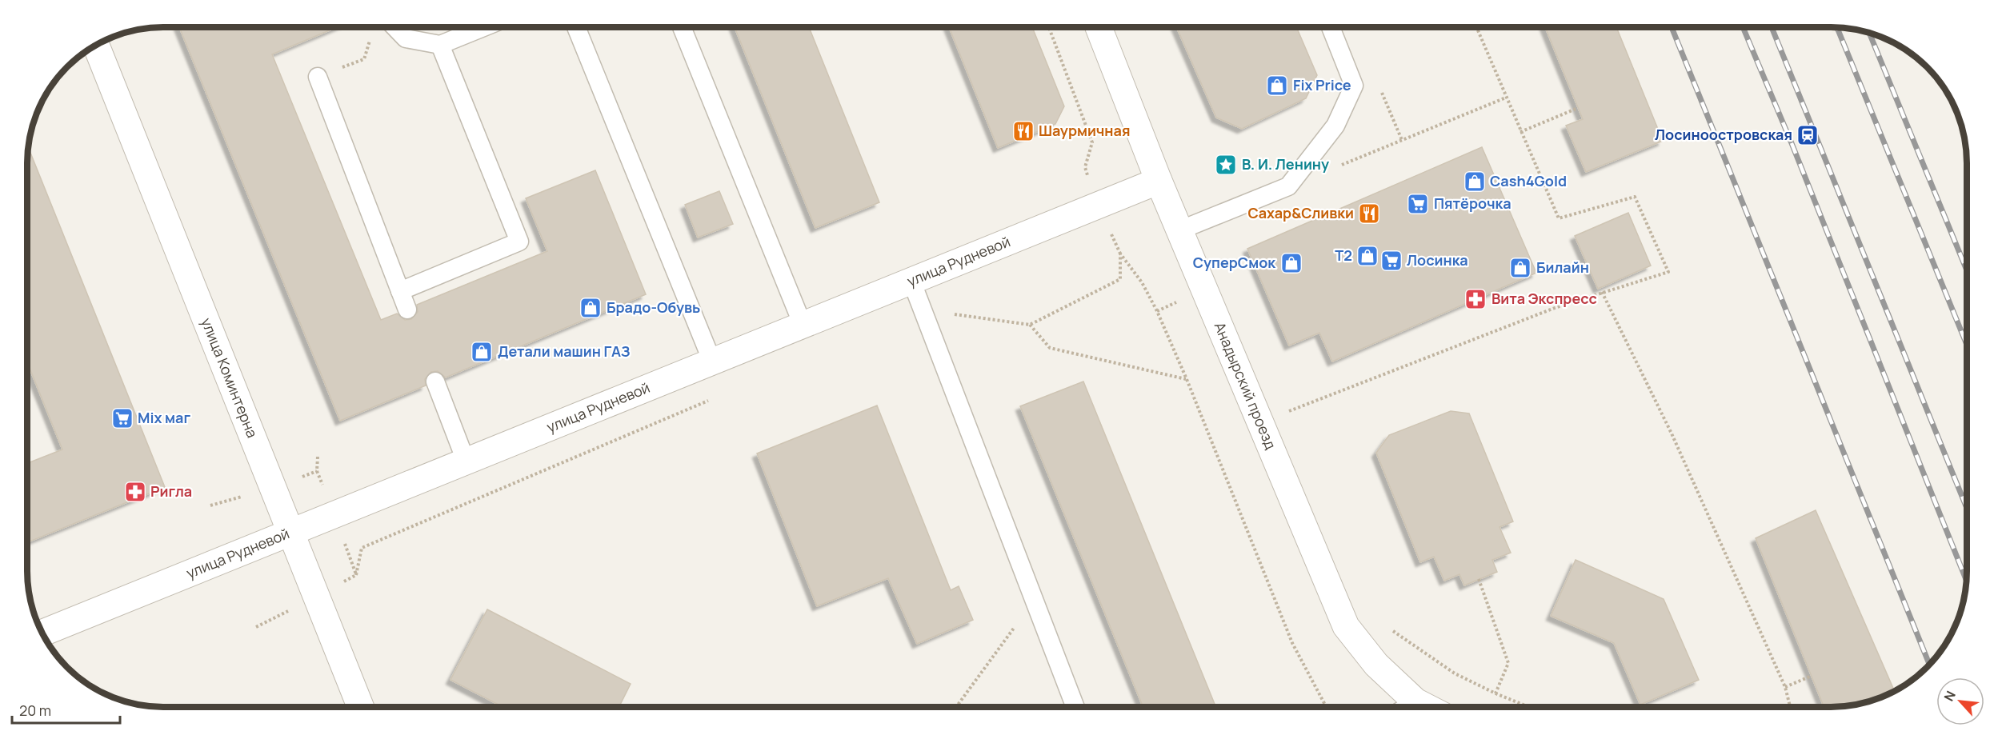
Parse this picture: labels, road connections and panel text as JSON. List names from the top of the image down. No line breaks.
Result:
{"streets":{"street":["улица Рудневой","улица Коминтерна","Анадырский проезд"]},"crossings":[["улица Рудневой","улица Коминтерна"],["улица Рудневой","Анадырский проезд"]],"places":{"shop":["Fix Price","Cash4Gold","T2","СуперСмок","Билайн","Брадо-Обувь","Детали машин ГАЗ"],"restaurant":["Шаурмичная","Сахар&Сливки"],"station":["Лосиноостровская"],"place":["В. И. Ленину"],"supermarket":["Пятёрочка","Лосинка","Mix маг"],"pharmacy":["Вита Экспресс","Ригла"]},"scale_bar":"20 m","north":"top left"}
